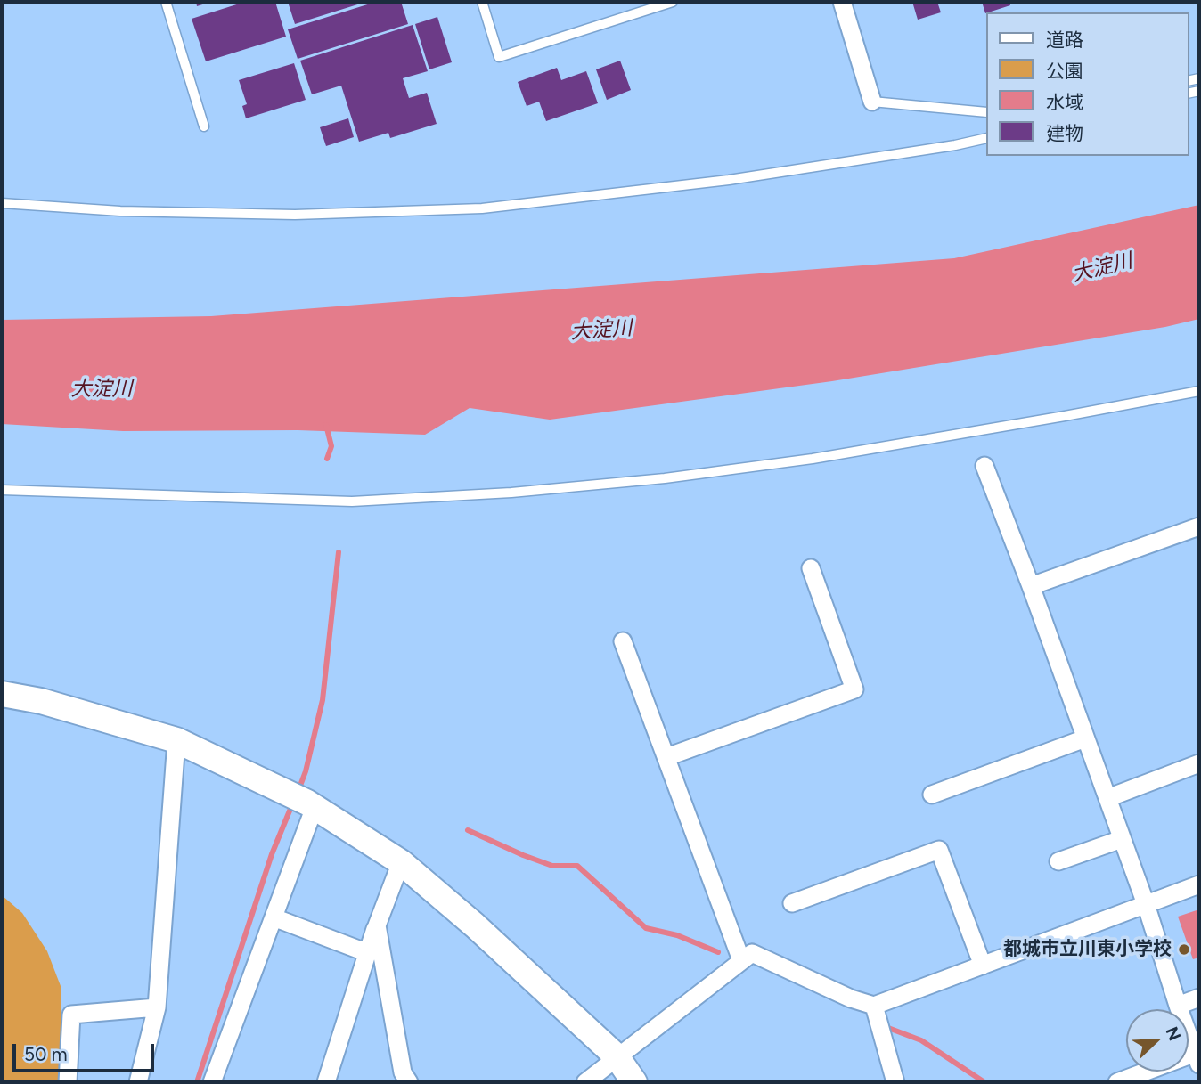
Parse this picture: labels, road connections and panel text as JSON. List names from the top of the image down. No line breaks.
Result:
{"water":["大淀川"],"places":["都城市立川東小学校"],"legend":["道路","公園","水域","建物"],"scale_bar":"50 m","north":"top right"}
